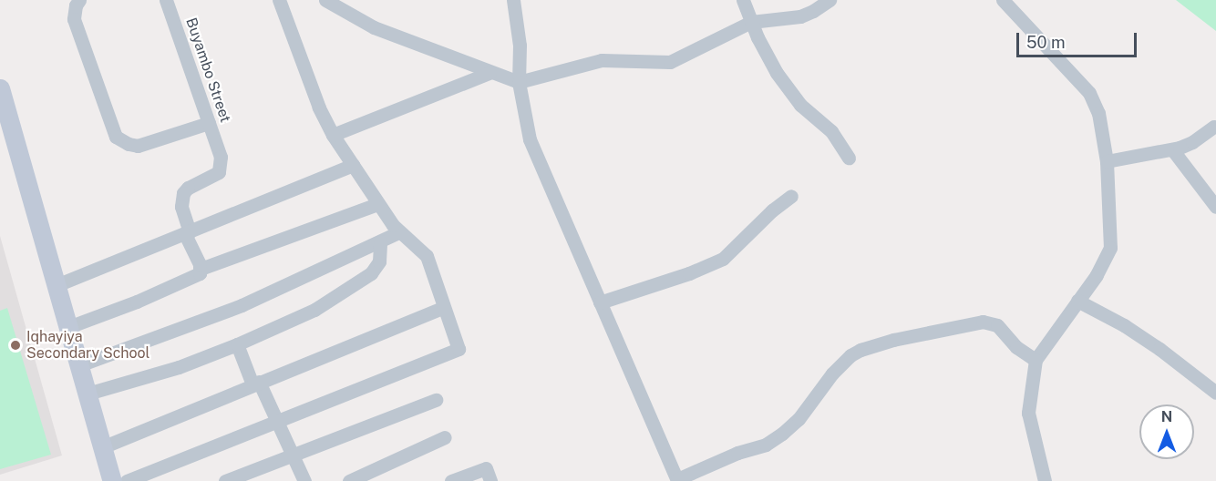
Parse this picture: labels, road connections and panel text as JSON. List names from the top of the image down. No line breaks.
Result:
{"streets":{"street":["Buyambo Street"]},"places":["Iqhayiya Secondary School"],"scale_bar":"50 m","north":"top"}
